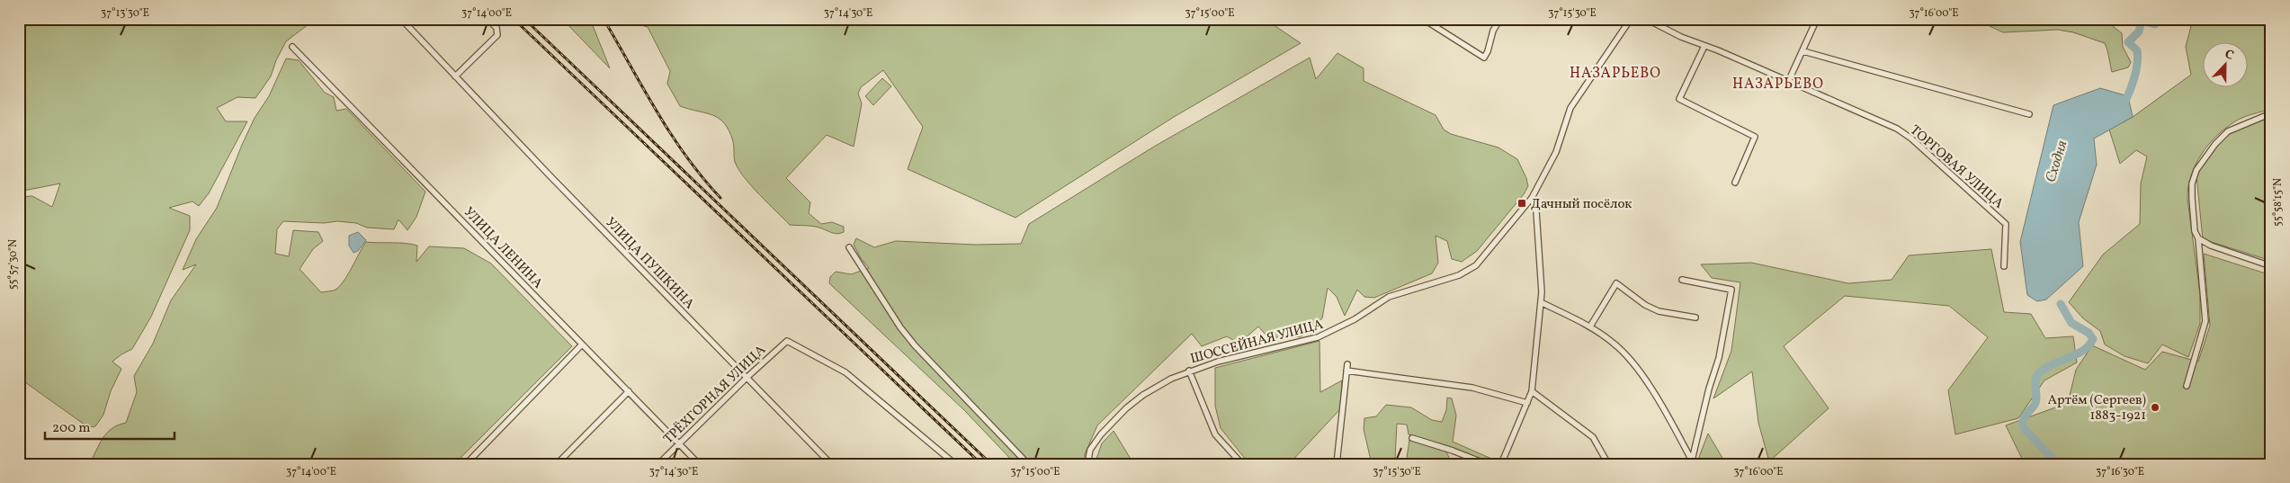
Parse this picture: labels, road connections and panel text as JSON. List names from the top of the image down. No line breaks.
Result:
{"streets":{"street":["ТОРГОВАЯ УЛИЦА","УЛИЦА ЛЕНИНА","УЛИЦА ПУШКИНА","ШОССЕЙНАЯ УЛИЦА","ТРЁХГОРНАЯ УЛИЦА"]},"crossings":[["УЛИЦА ЛЕНИНА","ТРЁХГОРНАЯ УЛИЦА"],["УЛИЦА ПУШКИНА","ТРЁХГОРНАЯ УЛИЦА"]],"districts":["НАЗАРЬЕВО","НАЗАРЬЕВО"],"water":["Сходня"],"places":{"transit":["Дачный посёлок"],"other":["Артём (Сергеев) 1883-1921"]},"scale_bar":"200 m","north":"top","coordinates":["37°13'30\"E","37°14'00\"E","37°14'30\"E","37°15'00\"E","37°15'30\"E","37°16'00\"E","55°58'15\"N","55°57'30\"N","37°16'30\"E"]}
